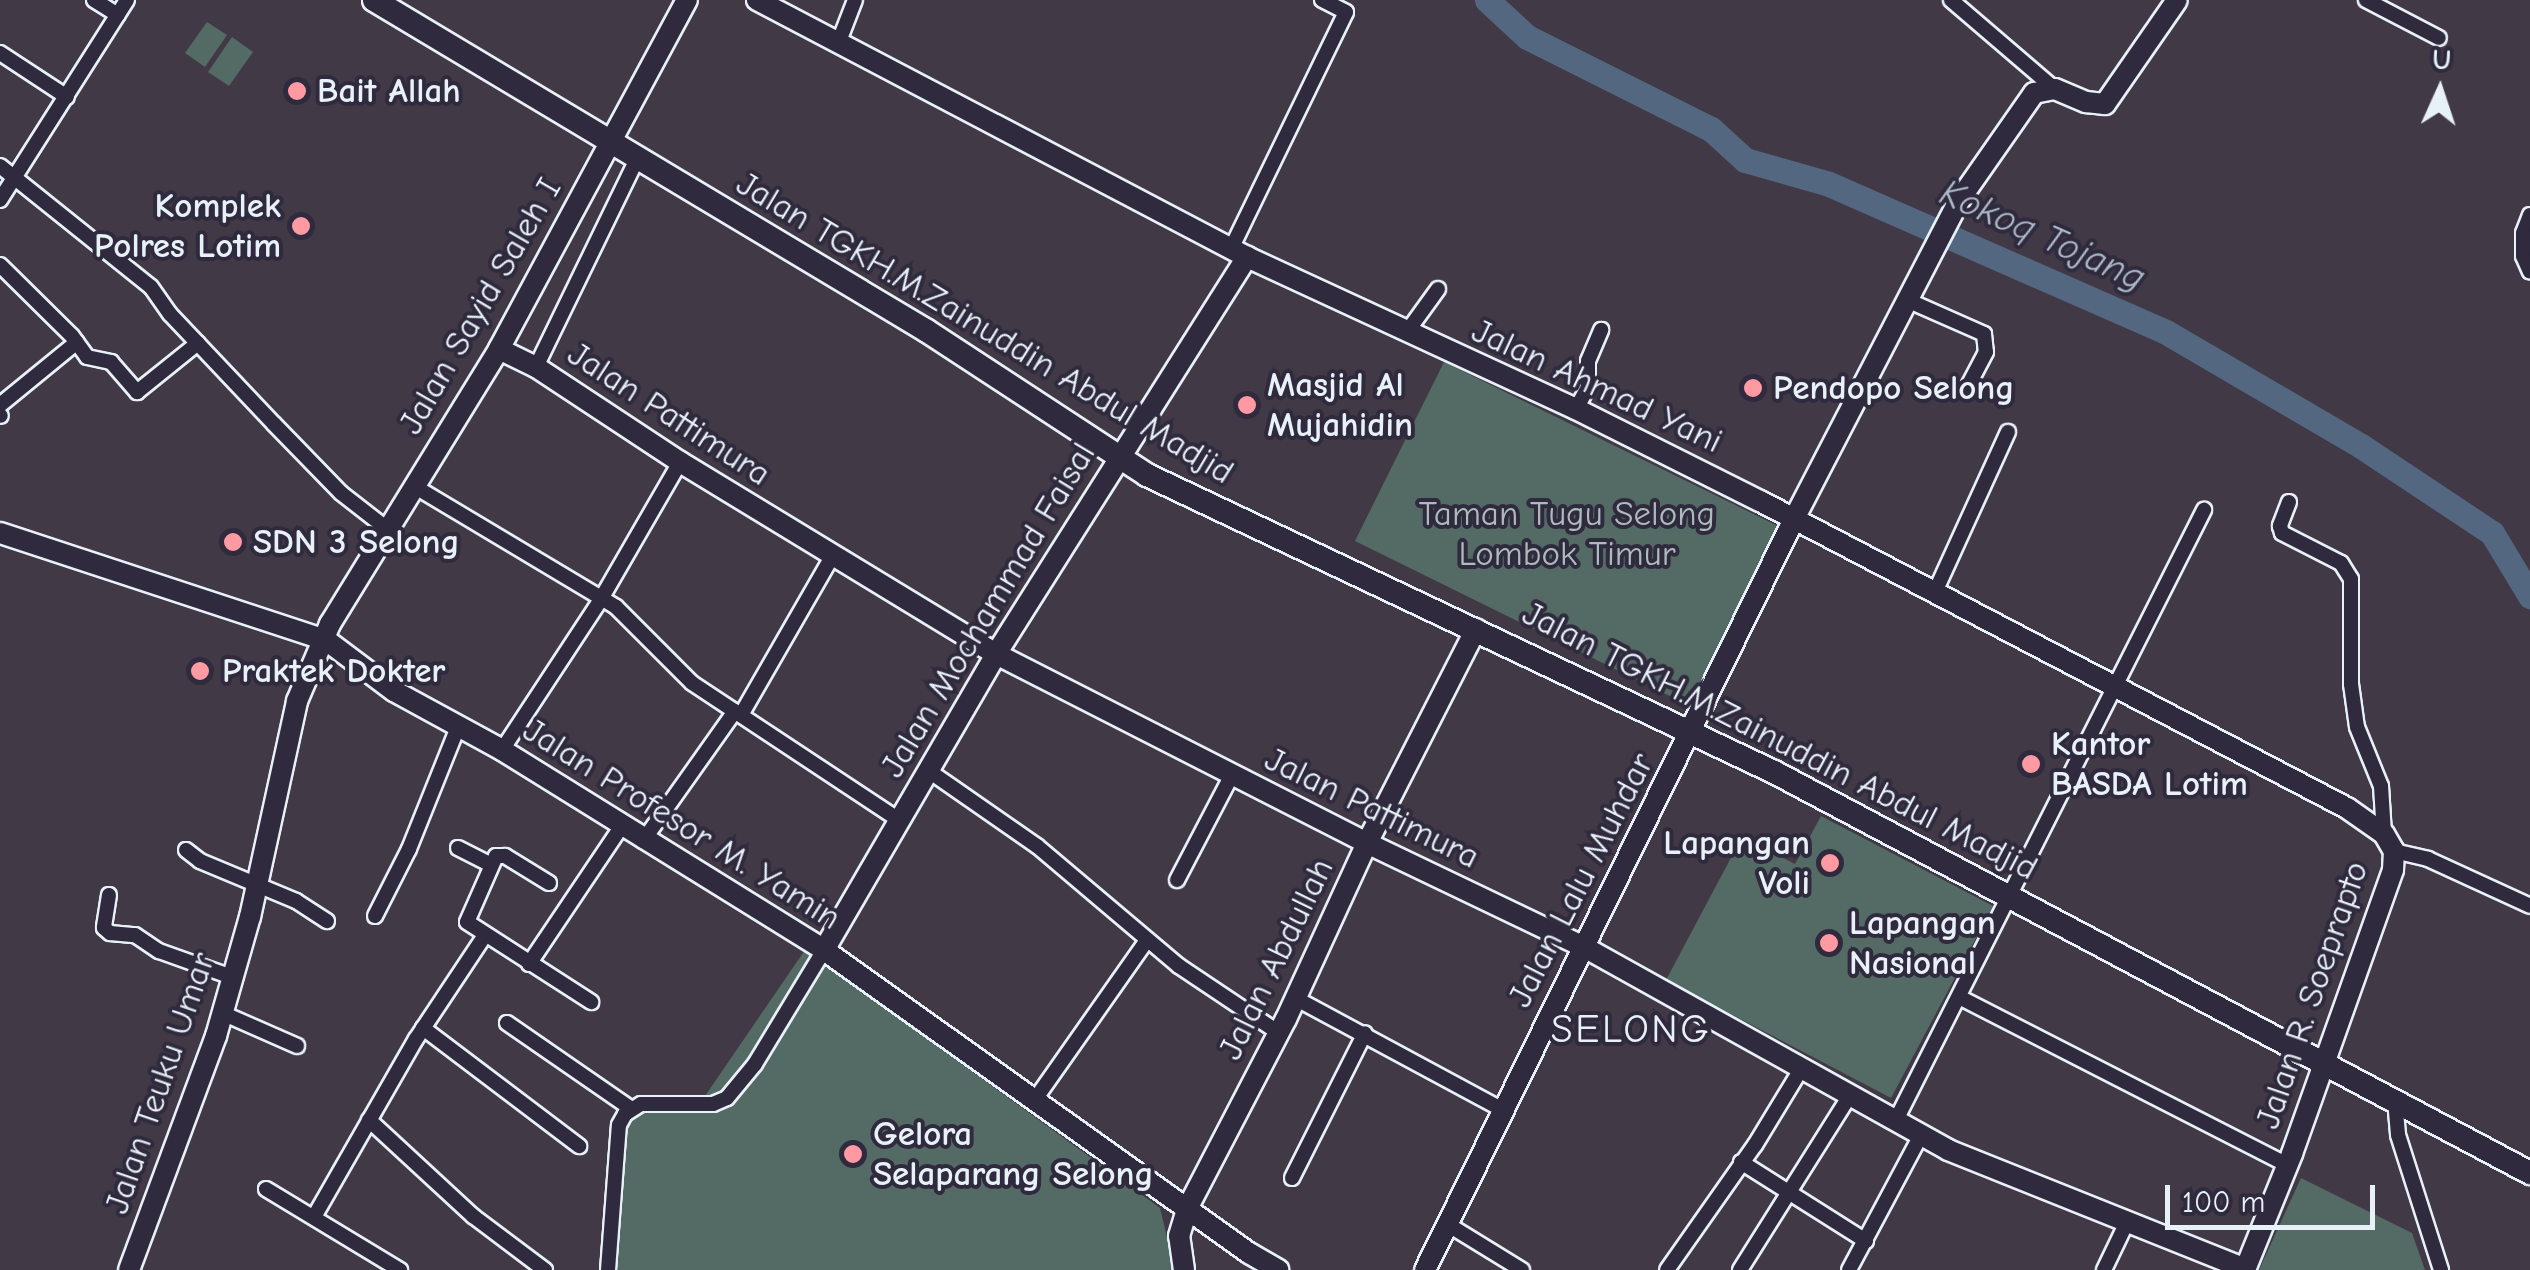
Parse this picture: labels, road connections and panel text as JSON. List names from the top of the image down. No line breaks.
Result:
{"streets":{"main road":["Jalan TGKH.M.Zainuddin Abdul Madjid"],"street":["Jalan Sayid Saleh I","Jalan Ahmad Yani","Jalan Pattimura","Jalan Mochammad Faisal","Jalan Profesor M. Yamin","Jalan Lalu Muhdar","Jalan Abdullah","Jalan R. Soeprapto","Jalan Teuku Umar"]},"crossings":[["Jalan Sayid Saleh I","Jalan TGKH.M.Zainuddin Abdul Madjid"],["Jalan Sayid Saleh I","Jalan Pattimura"],["Jalan Sayid Saleh I","Jalan Profesor M. Yamin"],["Jalan Sayid Saleh I","Jalan Teuku Umar"],["Jalan TGKH.M.Zainuddin Abdul Madjid","Jalan Mochammad Faisal"],["Jalan TGKH.M.Zainuddin Abdul Madjid","Jalan Lalu Muhdar"],["Jalan TGKH.M.Zainuddin Abdul Madjid","Jalan Abdullah"],["Jalan TGKH.M.Zainuddin Abdul Madjid","Jalan R. Soeprapto"],["Jalan Ahmad Yani","Jalan Mochammad Faisal"],["Jalan Ahmad Yani","Jalan Lalu Muhdar"],["Jalan Ahmad Yani","Jalan R. Soeprapto"],["Jalan Pattimura","Jalan Mochammad Faisal"],["Jalan Pattimura","Jalan Lalu Muhdar"],["Jalan Pattimura","Jalan Abdullah"],["Jalan Pattimura","Jalan R. Soeprapto"],["Jalan Mochammad Faisal","Jalan Profesor M. Yamin"],["Jalan Profesor M. Yamin","Jalan Abdullah"]],"districts":["SELONG"],"water":["Kokoq Tojang"],"parks":["Taman Tugu Selong Lombok Timur"],"places":["Bait Allah","Komplek Polres Lotim","Pendopo Selong","Masjid Al Mujahidin","SDN 3 Selong","Praktek Dokter","Kantor BASDA Lotim","Lapangan Voli","Lapangan Nasional","Gelora Selaparang Selong"],"scale_bar":"100 m","north":"top"}
